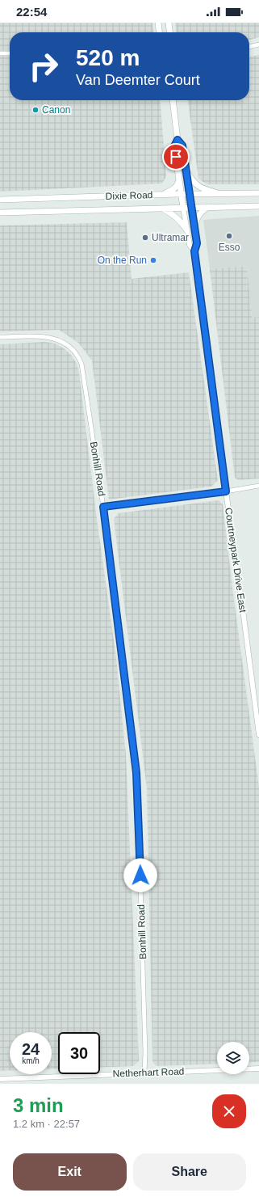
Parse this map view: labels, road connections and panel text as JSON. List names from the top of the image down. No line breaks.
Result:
{"streets":{"main road":["Dixie Road","Courtneypark Drive East"],"street":["Bonhill Road","Netherhart Road"]},"crossings":[["Dixie Road","Courtneypark Drive East"],["Bonhill Road","Netherhart Road"]],"places":["Canon","Esso","Ultramar","On the Run"],"page":{"status":"22:54","turn":["520 m","Van Deemter Court"],"speed":"24 km/h","limit":"30","heading":["3 min","1.2 km · 22:57"],"buttons":["Exit","Share"]}}
